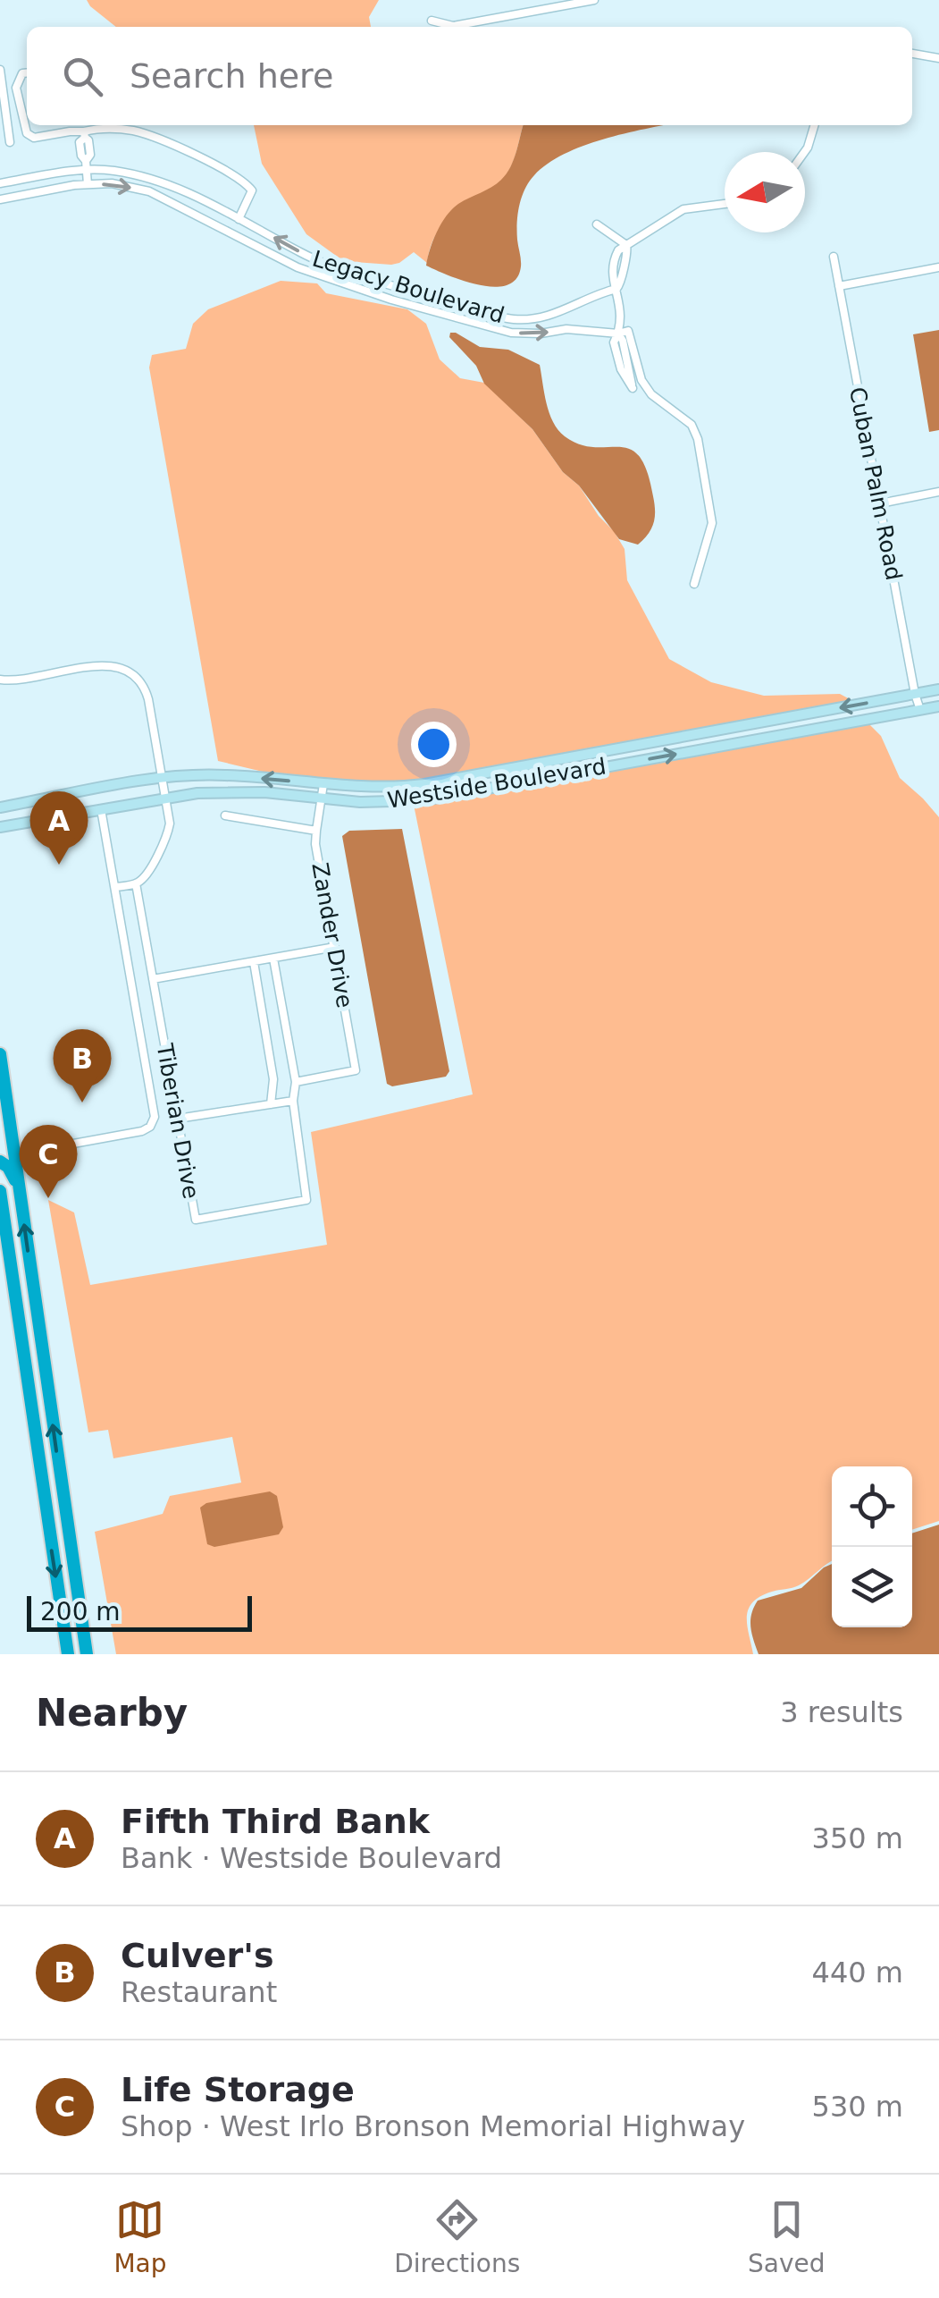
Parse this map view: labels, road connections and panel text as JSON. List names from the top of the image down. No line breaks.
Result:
{"streets":{"street":["Legacy Boulevard","Cuban Palm Road","Westside Boulevard","Zander Drive","Tiberian Drive"]},"crossings":[["Cuban Palm Road","Westside Boulevard"],["Zander Drive","Tiberian Drive"]],"scale_bar":"200 m","north":"left","page":{"search":"Search here","pins":["A","B","C"],"scale":"200 m","heading":["Nearby","3 results"],"list":[{"mark":"A","name":"Fifth Third Bank","note":"Bank · Westside Boulevard","value":"350 m"},{"mark":"B","name":"Culver's","note":"Restaurant","value":"440 m"},{"mark":"C","name":"Life Storage","note":"Shop · West Irlo Bronson Memorial Highway","value":"530 m"}],"nav":["Map","Directions","Saved"]}}
